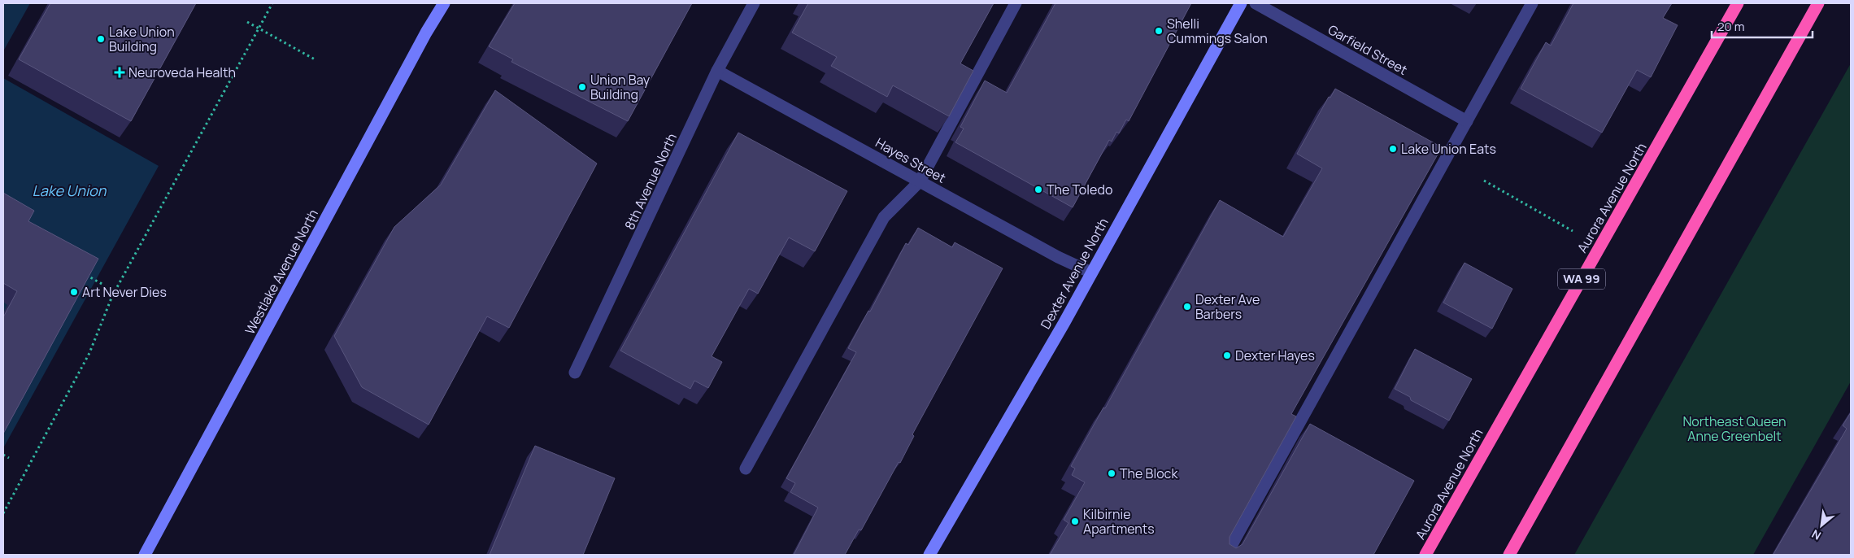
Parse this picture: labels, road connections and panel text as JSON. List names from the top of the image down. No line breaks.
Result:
{"streets":{"highway":["Aurora Avenue North","WA 99"],"main road":["Westlake Avenue North","Dexter Avenue North"],"street":["Garfield Street","Hayes Street","8th Avenue North"]},"crossings":[["Hayes Street","8th Avenue North"],["Hayes Street","Dexter Avenue North"]],"water":["Lake Union"],"parks":["Northeast Queen Anne Greenbelt"],"places":{"other":["Shelli Cummings Salon","Lake Union Building","Union Bay Building","Lake Union Eats","The Toledo","Art Never Dies","Dexter Ave Barbers","Dexter Hayes","The Block","Kilbirnie Apartments"],"health":["Neuroveda Health"]},"scale_bar":"20 m","north":"bottom left"}
